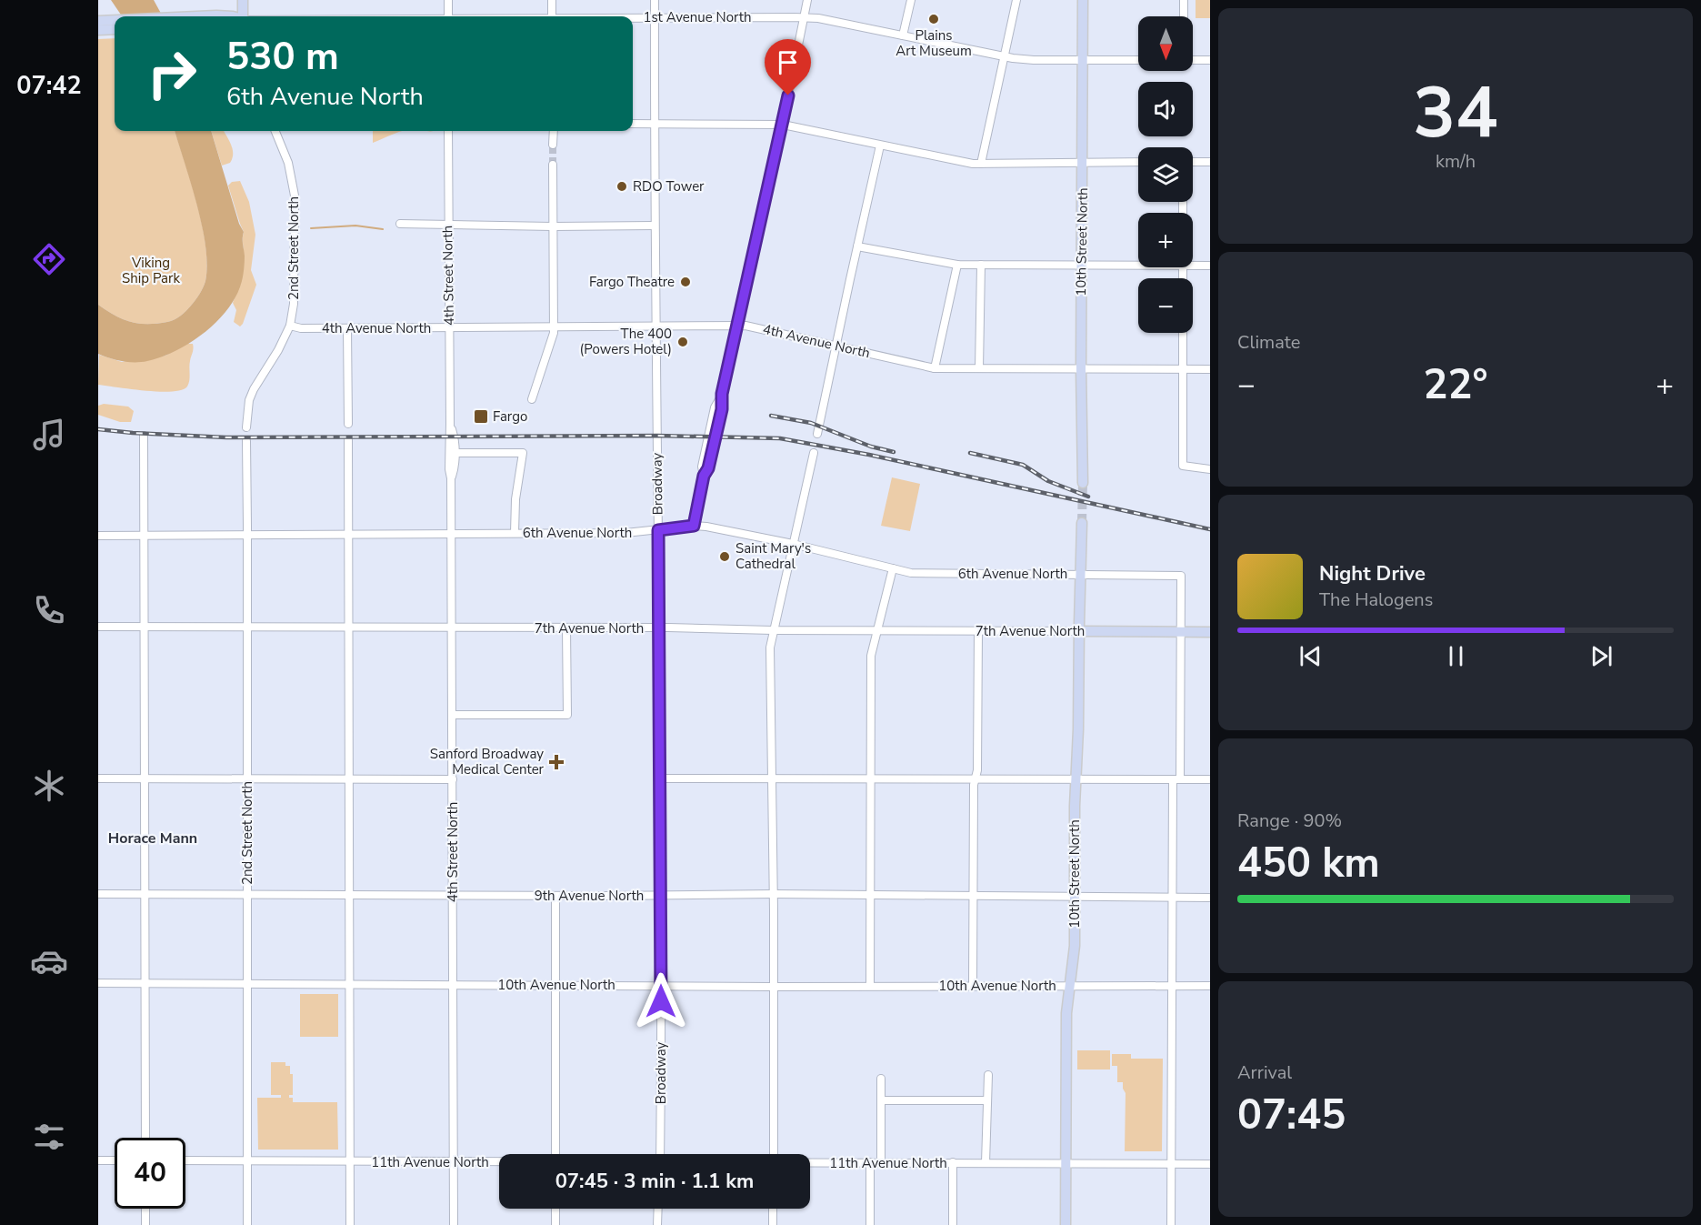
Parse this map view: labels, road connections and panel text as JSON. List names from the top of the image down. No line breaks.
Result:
{"streets":{"main road":["1st Avenue North","10th Street North","7th Avenue North"],"street":["2nd Street North","4th Street North","4th Avenue North","Broadway","6th Avenue North","9th Avenue North","10th Avenue North","11th Avenue North"]},"crossings":[["1st Avenue North","10th Street North"],["1st Avenue North","Broadway"],["10th Street North","4th Avenue North"],["10th Street North","6th Avenue North"],["10th Street North","7th Avenue North"],["10th Street North","9th Avenue North"],["10th Street North","10th Avenue North"],["10th Street North","11th Avenue North"],["2nd Street North","4th Avenue North"],["2nd Street North","6th Avenue North"],["2nd Street North","7th Avenue North"],["2nd Street North","9th Avenue North"],["2nd Street North","10th Avenue North"],["2nd Street North","11th Avenue North"],["4th Street North","4th Avenue North"],["4th Street North","6th Avenue North"],["4th Street North","7th Avenue North"],["4th Street North","9th Avenue North"],["4th Street North","10th Avenue North"],["4th Street North","11th Avenue North"],["4th Avenue North","Broadway"],["Broadway","6th Avenue North"],["Broadway","7th Avenue North"],["Broadway","9th Avenue North"],["Broadway","10th Avenue North"],["6th Avenue North","7th Avenue North"]],"districts":["Horace Mann"],"parks":["Viking Ship Park"],"places":{"other":["Plains Art Museum","RDO Tower","Fargo Theatre","The 400 (Powers Hotel)","Saint Mary's Cathedral"],"transit":["Fargo"],"health":["Sanford Broadway Medical Center"]},"north":"bottom","page":{"tabs":"07:42","tile":[["34","km/h"],"Climate",["Range · 90%","450 km"],["Arrival","07:45"]],"map_buttons":["+","−"],"turn":["530 m","6th Avenue North"],"heat":["−","22°","+"],"song":["Night Drive","The Halogens"],"limit":"40","trip":"07:45 · 3 min · 1.1 km"}}
